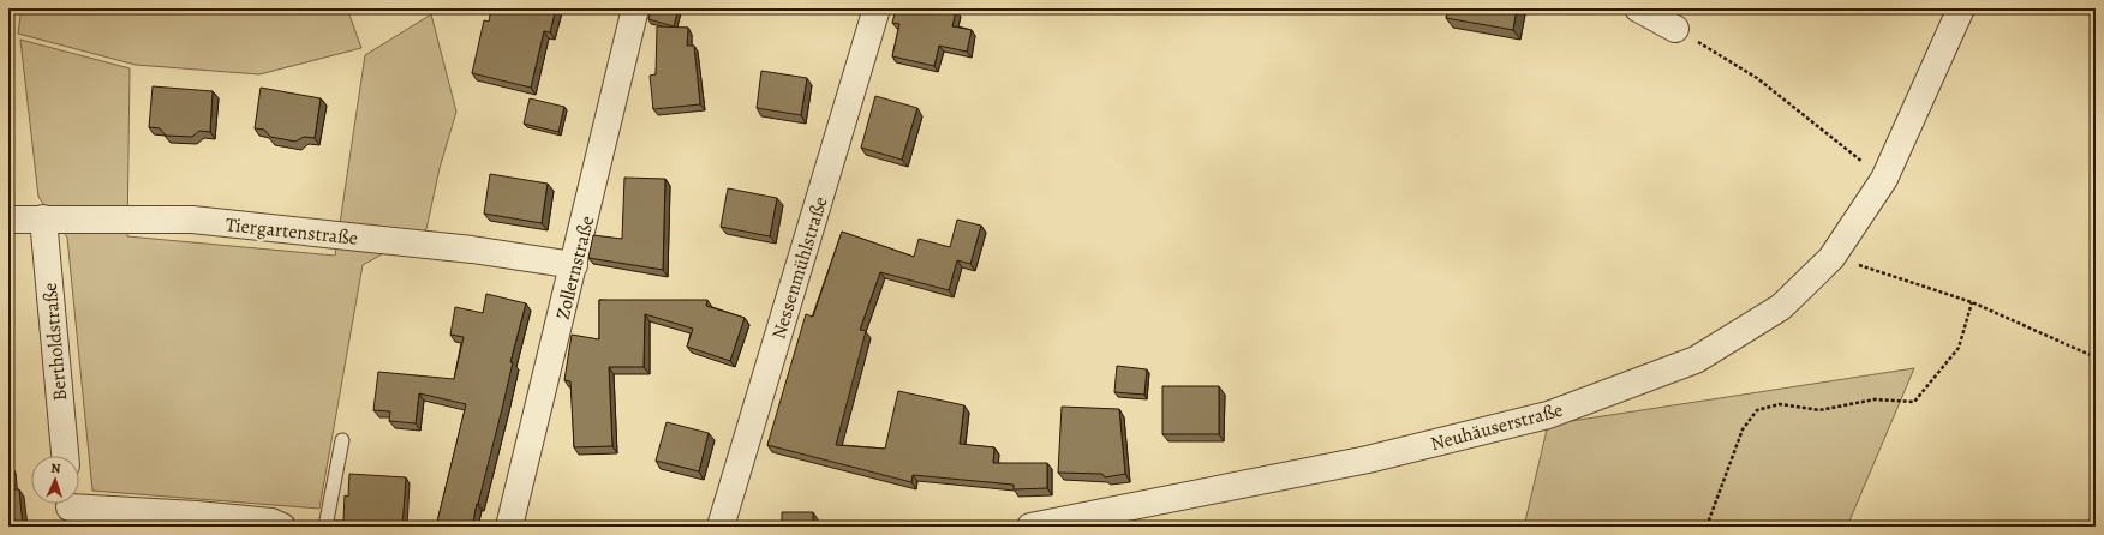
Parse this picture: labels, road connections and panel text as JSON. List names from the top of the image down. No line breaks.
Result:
{"streets":{"street":["Tiergartenstraße","Zollernstraße","Nessenmühlstraße","Bertholdstraße","Neuhäuserstraße"]},"crossings":[["Tiergartenstraße","Zollernstraße"],["Tiergartenstraße","Bertholdstraße"]],"north":"top"}
